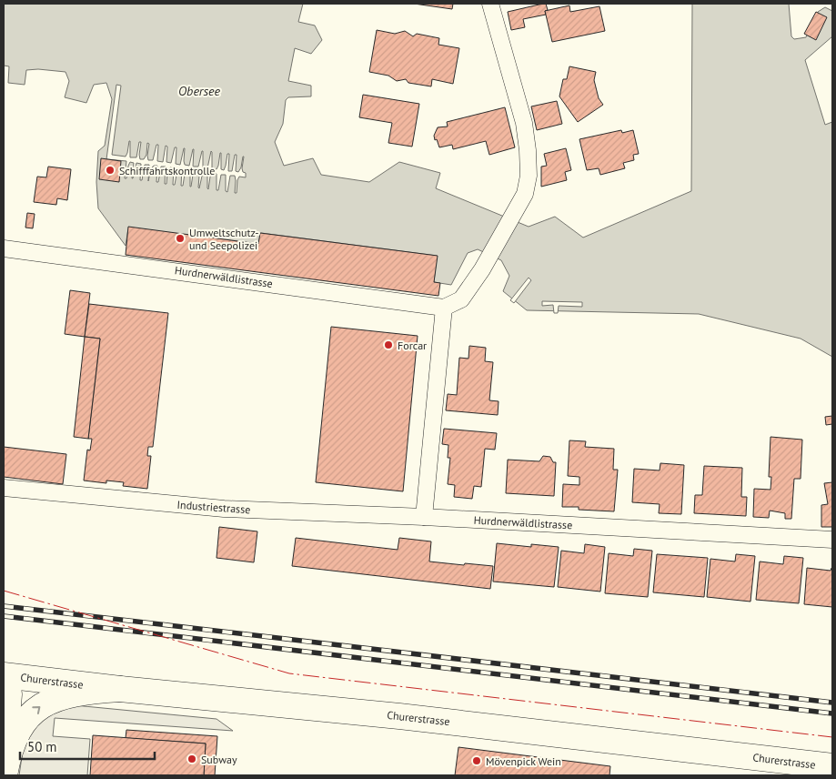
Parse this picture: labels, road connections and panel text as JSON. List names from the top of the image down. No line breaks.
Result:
{"streets":{"main road":["Churerstrasse"],"street":["Hurdnerwäldlistrasse","Industriestrasse"]},"crossings":[["Hurdnerwäldlistrasse","Industriestrasse"]],"water":["Obersee"],"places":["Schifffahrtskontrolle","Umweltschutz- und Seepolizei","Forcar","Subway","Mövenpick Wein"],"scale_bar":"50 m"}
